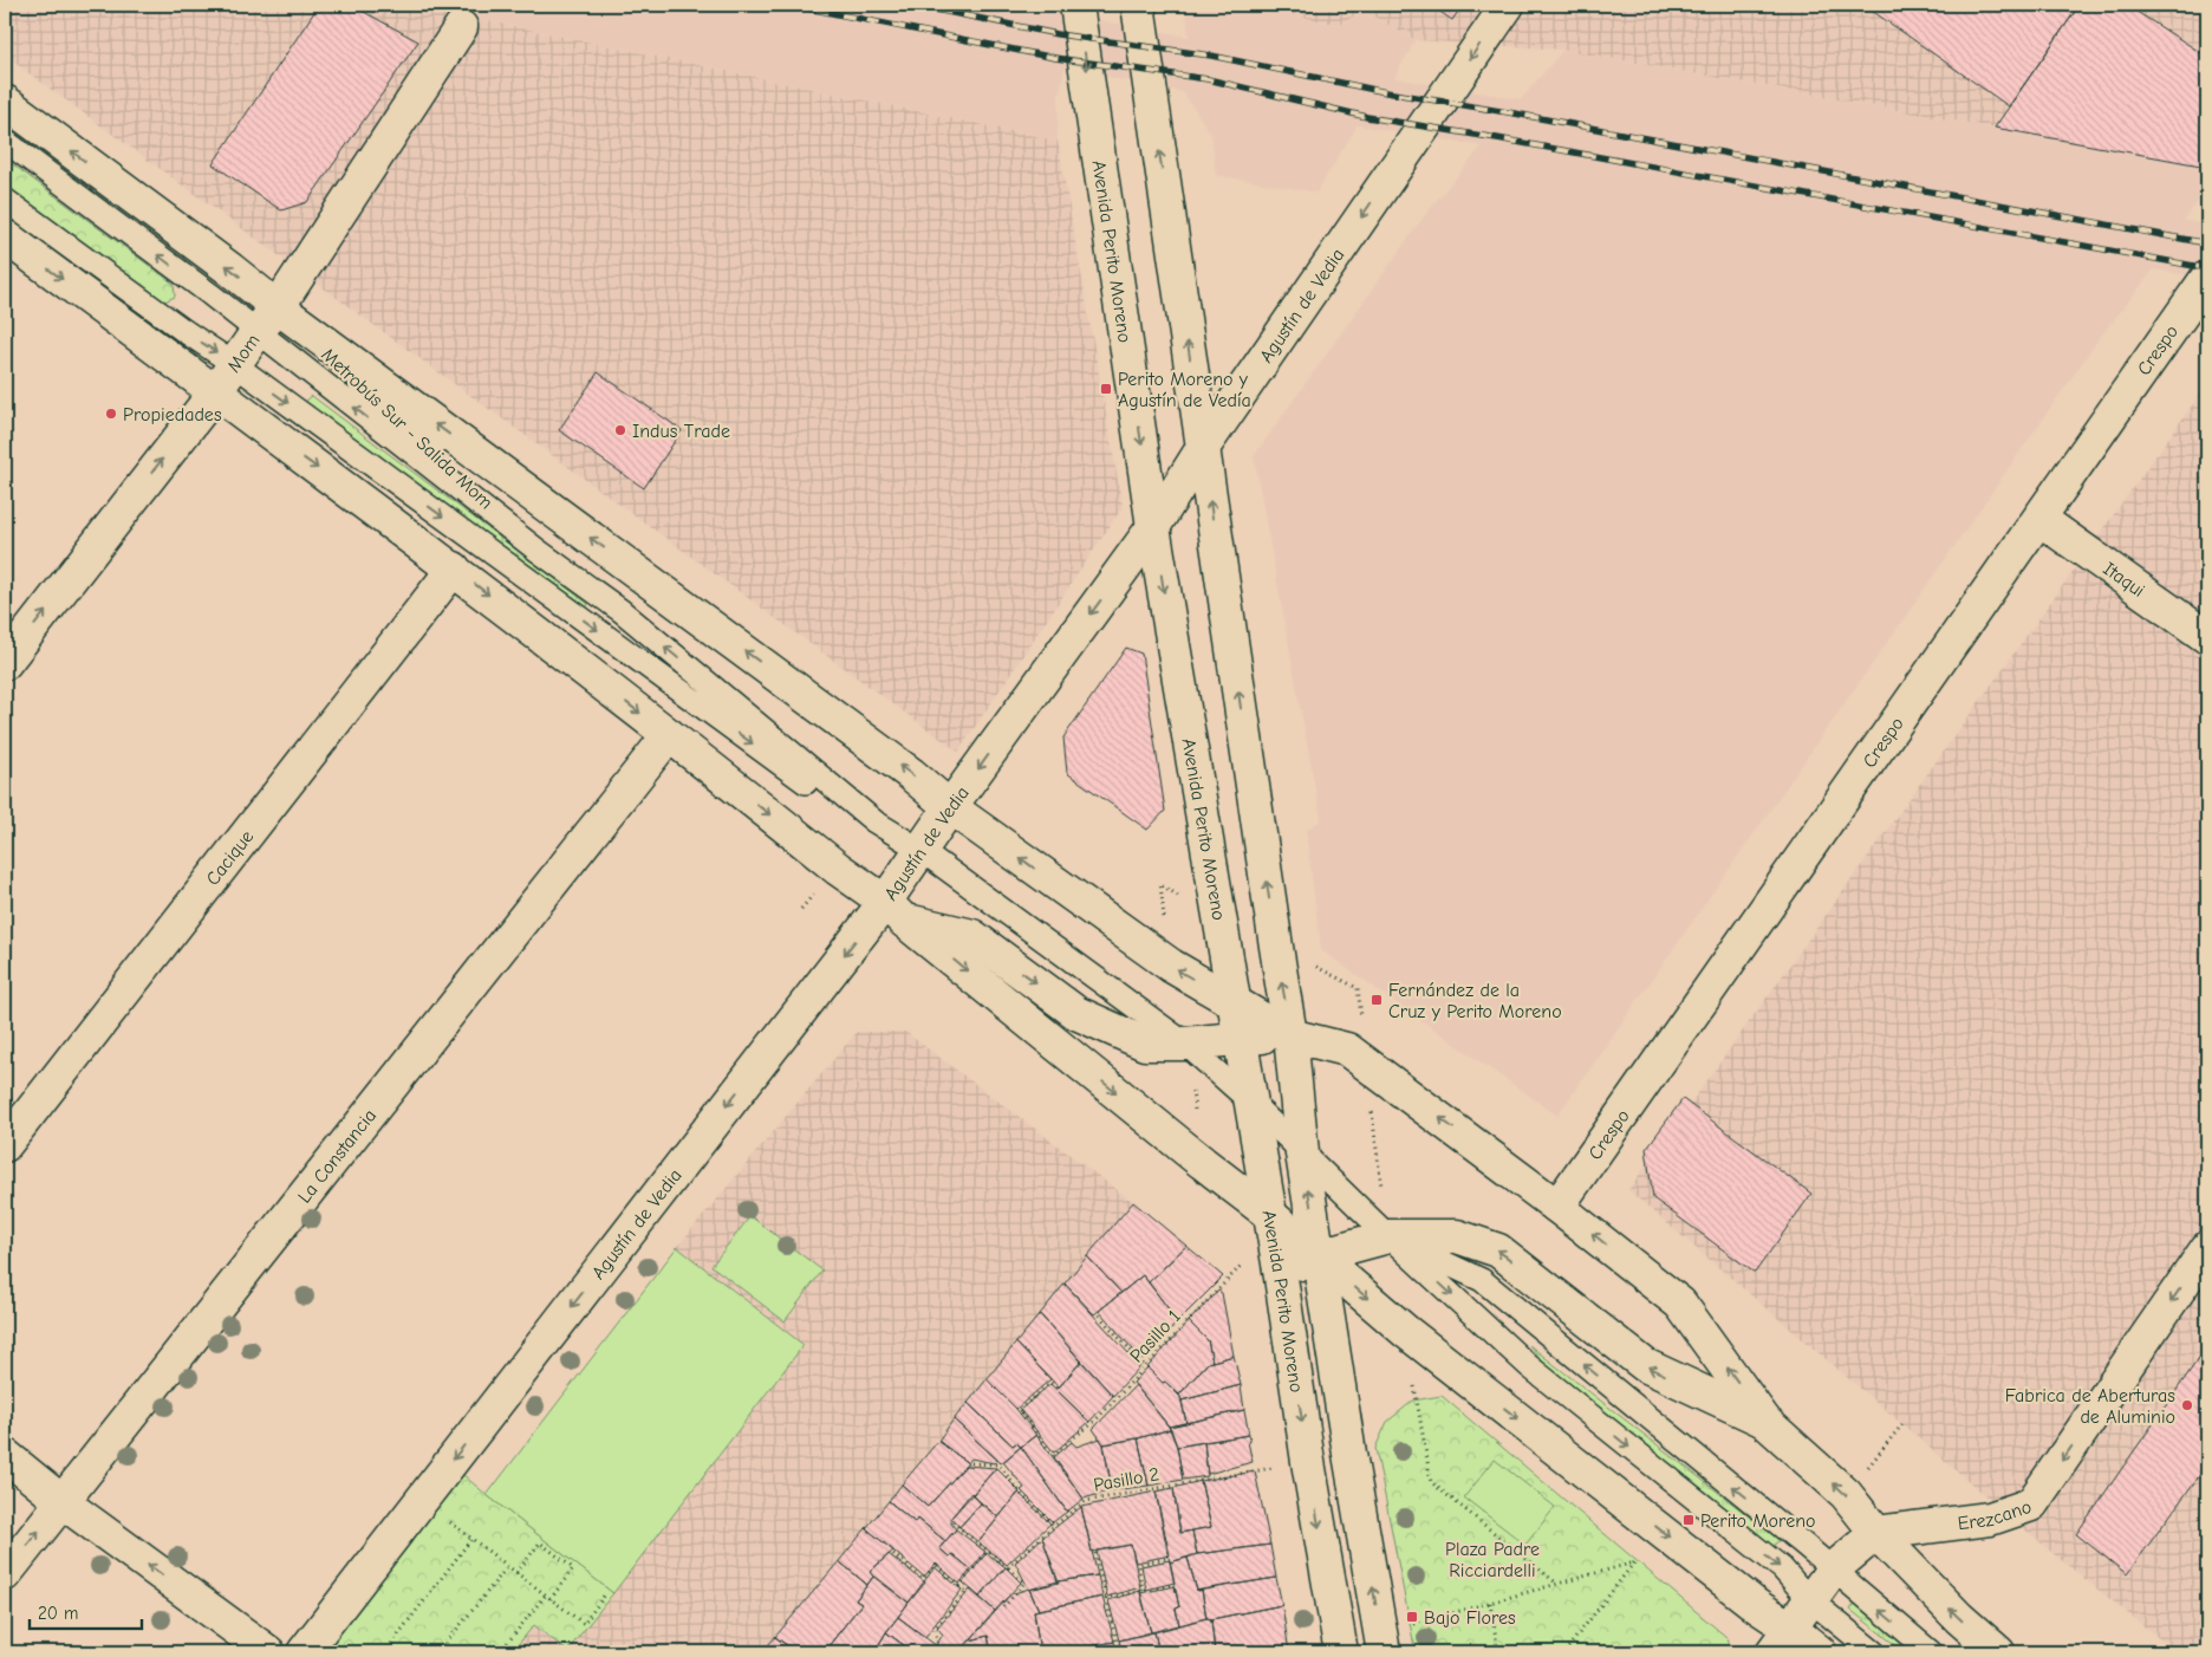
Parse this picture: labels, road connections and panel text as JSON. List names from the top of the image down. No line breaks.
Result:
{"streets":{"main road":["Avenida Perito Moreno","Agustín de Vedia","Crespo","Mom","Itaqui","Cacique","La Constancia","Erezcano"],"lane":["Metrobús Sur - Salida Mom"],"path":["Pasillo 1","Pasillo 2"]},"crossings":[["Avenida Perito Moreno","Agustín de Vedia"],["Avenida Perito Moreno","Pasillo 1"],["Avenida Perito Moreno","Pasillo 2"],["Crespo","Itaqui"],["Mom","Metrobús Sur - Salida Mom"]],"one_way":["Agustín de Vedia","Mom","Erezcano"],"parks":["Plaza Padre Ricciardelli"],"places":{"transit":["Perito Moreno y Agustín de Vedía","Fernández de la Cruz y Perito Moreno","Perito Moreno","Bajo Flores"],"other":["Propiedades","Indus Trade","Fabrica de Aberturas de Aluminio"]},"scale_bar":"20 m"}
